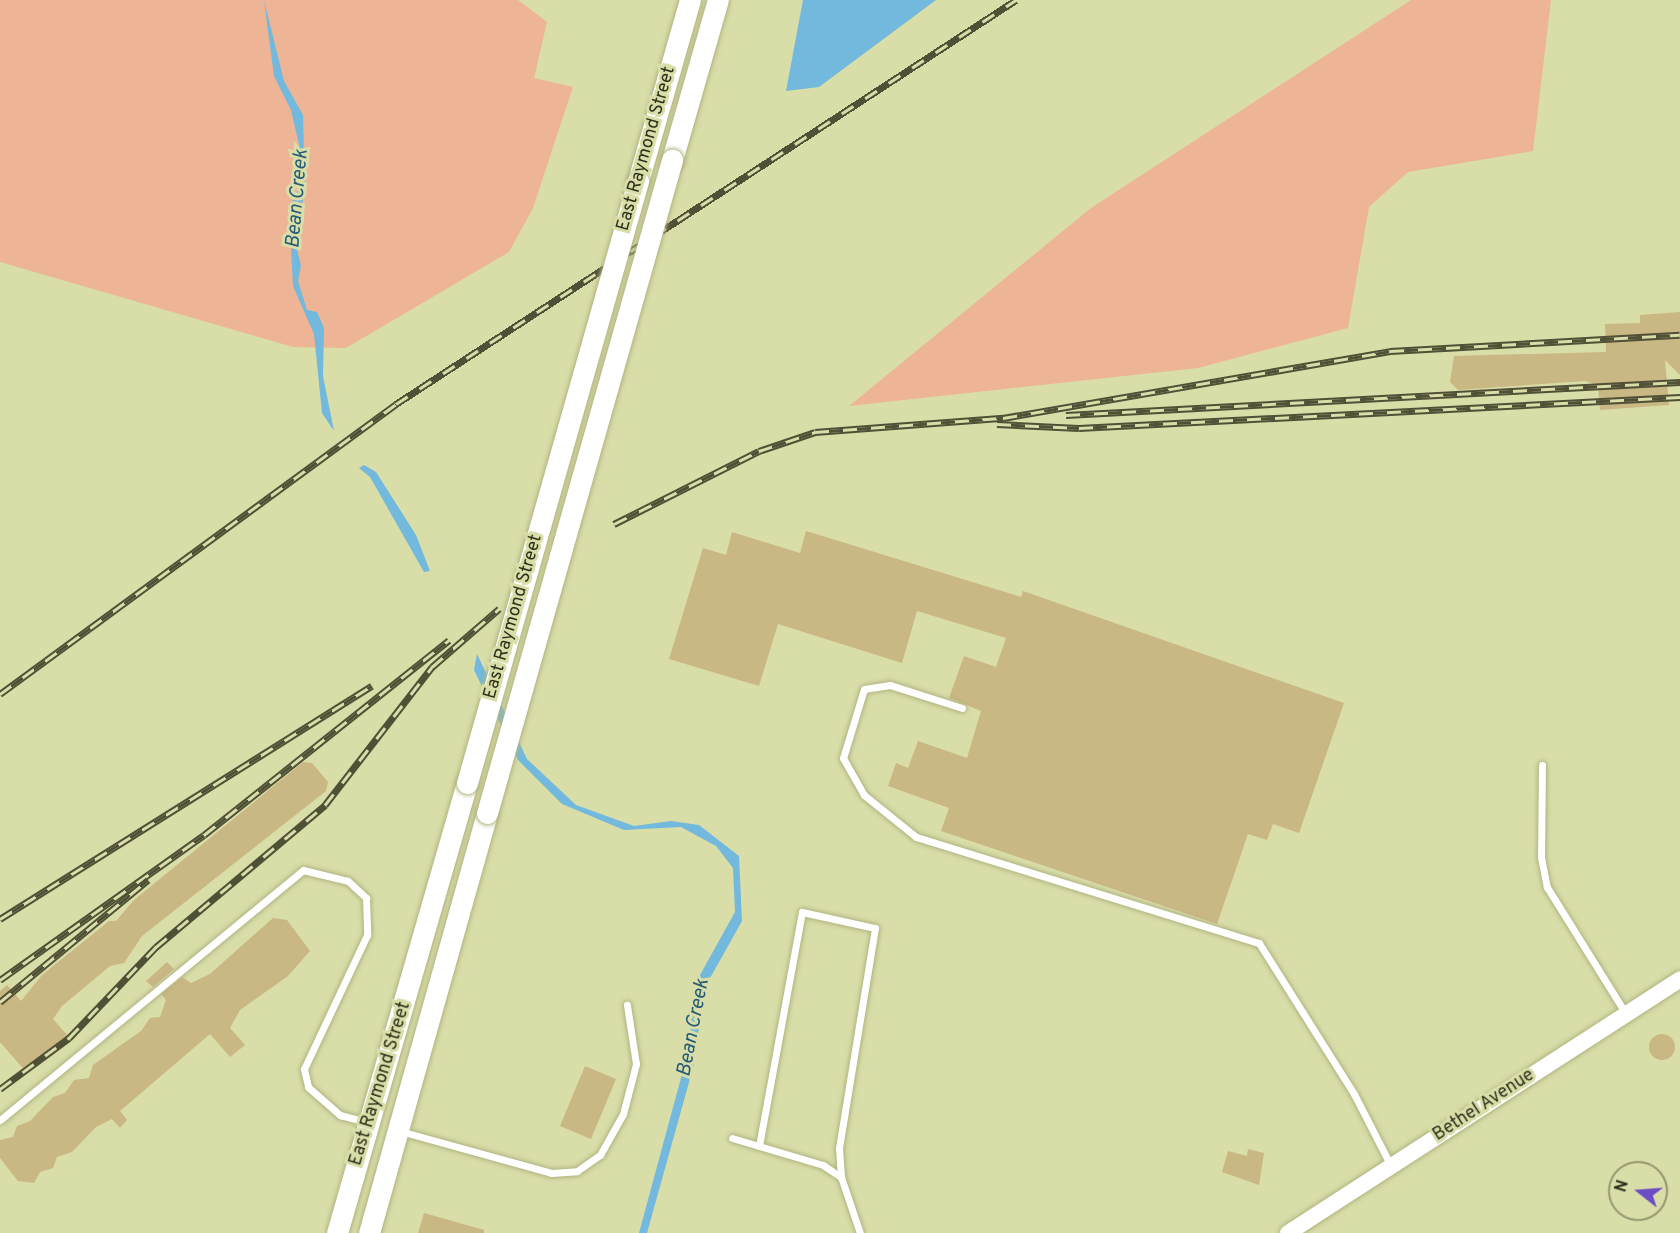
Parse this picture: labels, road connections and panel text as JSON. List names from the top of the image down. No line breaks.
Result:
{"streets":{"main road":["East Raymond Street"],"street":["Bethel Avenue"]},"water":["Bean Creek"],"north":"left"}
